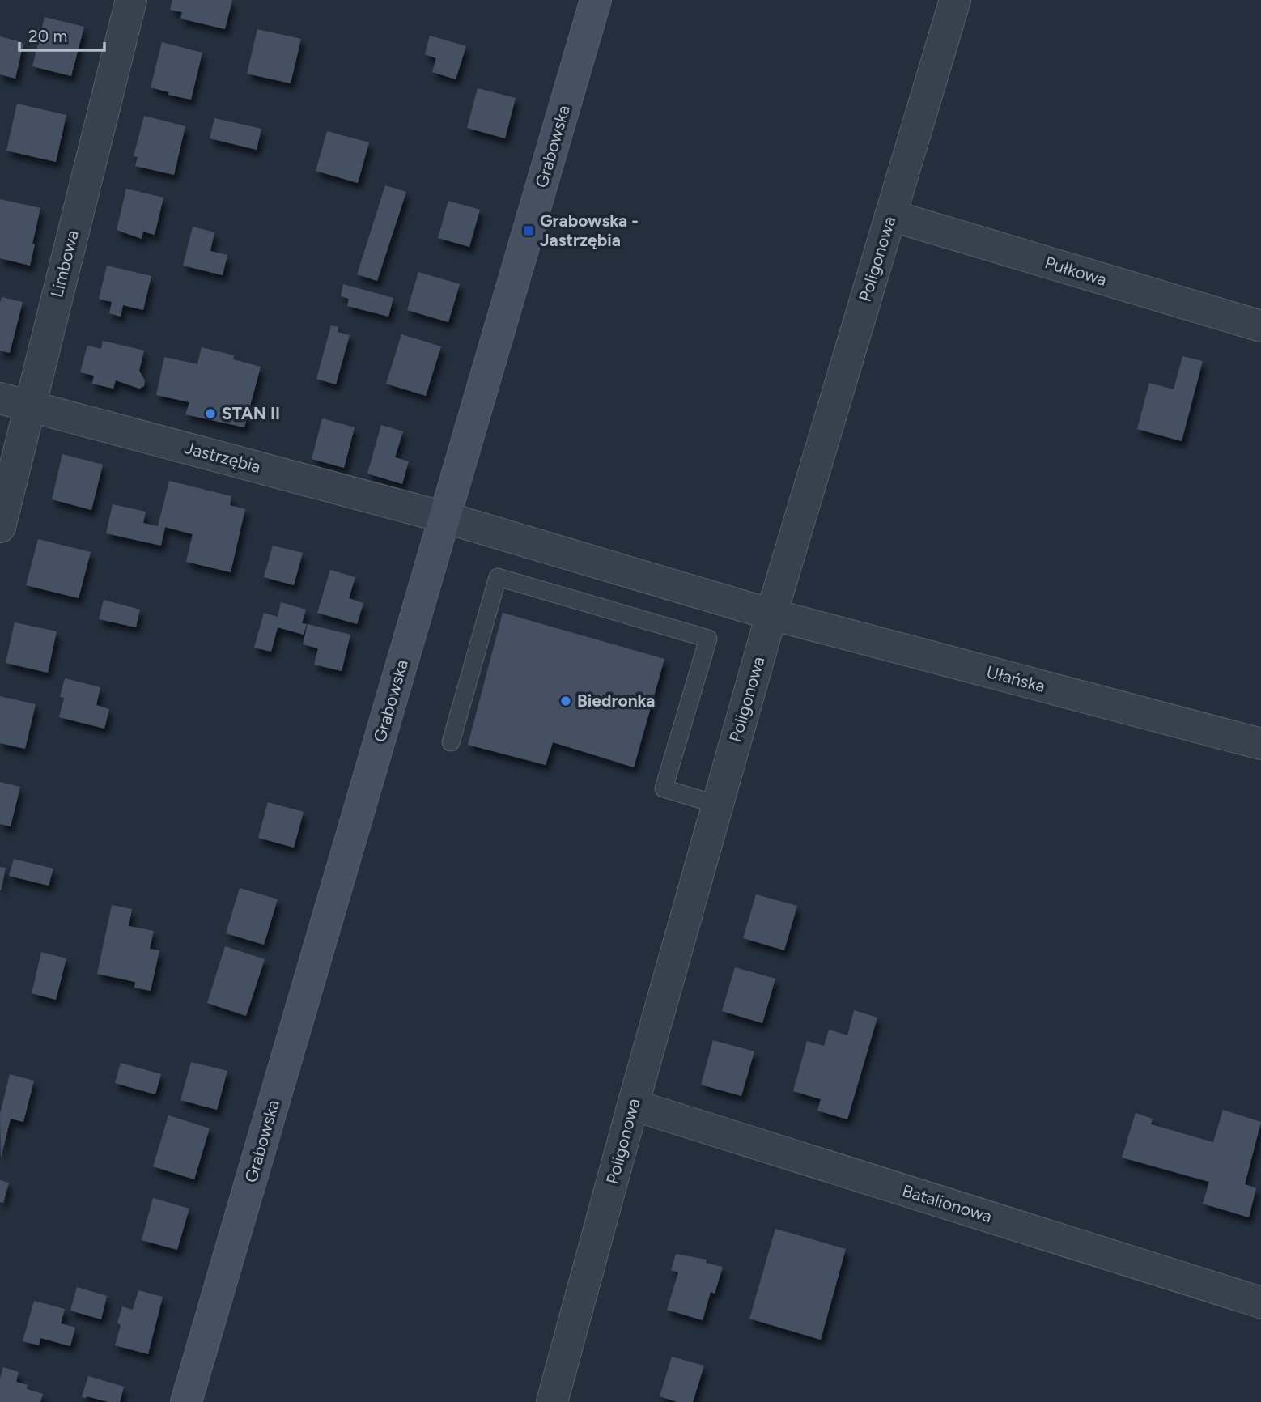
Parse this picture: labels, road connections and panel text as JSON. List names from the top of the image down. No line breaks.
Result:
{"streets":{"street":["Grabowska","Poligonowa","Limbowa","Pułkowa","Jastrzębia","Ułańska","Batalionowa"]},"crossings":[["Grabowska","Jastrzębia"],["Poligonowa","Pułkowa"],["Poligonowa","Jastrzębia"],["Poligonowa","Ułańska"],["Poligonowa","Batalionowa"],["Limbowa","Jastrzębia"],["Jastrzębia","Ułańska"]],"places":{"transit":["Grabowska - Jastrzębia"],"other":["STAN II","Biedronka"]},"scale_bar":"20 m"}
